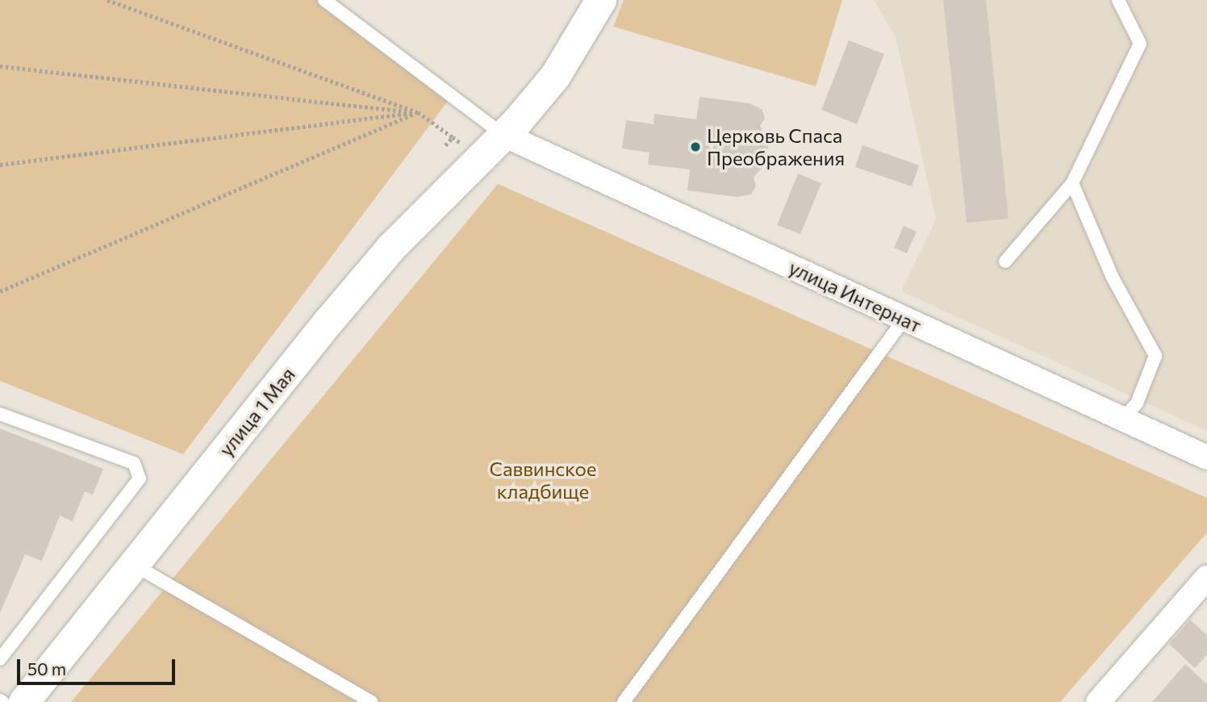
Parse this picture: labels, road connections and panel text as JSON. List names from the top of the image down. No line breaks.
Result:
{"streets":{"street":["улица Интернат","улица 1 Мая"]},"crossings":[["улица Интернат","улица 1 Мая"]],"parks":["Саввинское кладбище"],"places":["Церковь Спаса Преображения"],"scale_bar":"50 m"}
